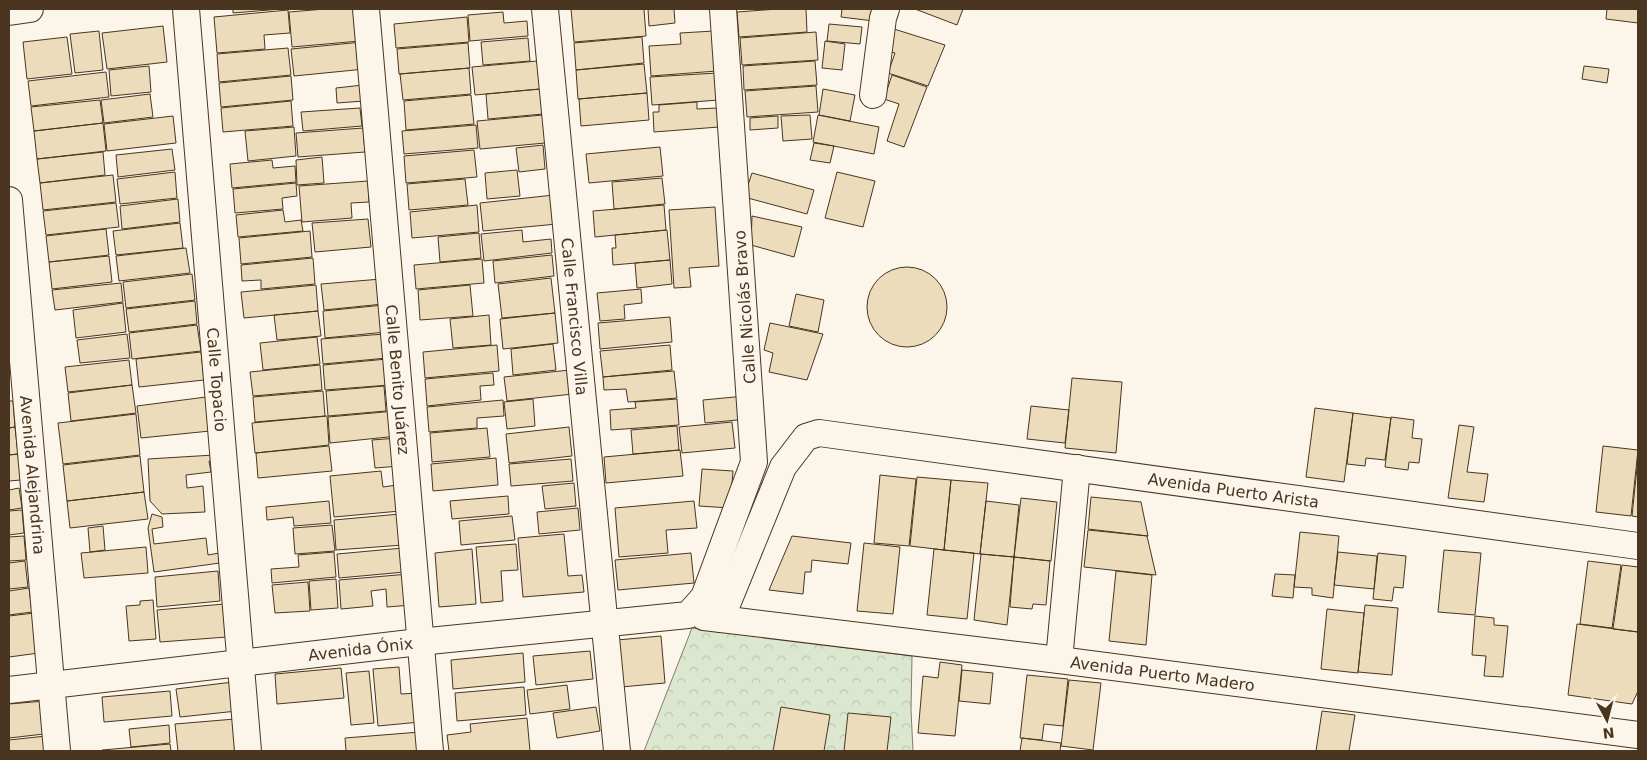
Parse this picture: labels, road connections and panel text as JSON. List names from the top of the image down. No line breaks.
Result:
{"streets":{"street":["Calle Nicolás Bravo","Calle Francisco Villa","Calle Topacio","Calle Benito Juárez","Avenida Alejandrina","Avenida Puerto Arista","Avenida Ónix","Avenida Puerto Madero"]},"crossings":[["Calle Nicolás Bravo","Avenida Ónix"],["Calle Nicolás Bravo","Avenida Puerto Madero"],["Calle Francisco Villa","Avenida Ónix"],["Calle Topacio","Avenida Ónix"],["Calle Benito Juárez","Avenida Ónix"],["Avenida Alejandrina","Avenida Ónix"],["Avenida Puerto Arista","Avenida Puerto Madero"],["Avenida Ónix","Avenida Puerto Madero"]],"north":"bottom"}
